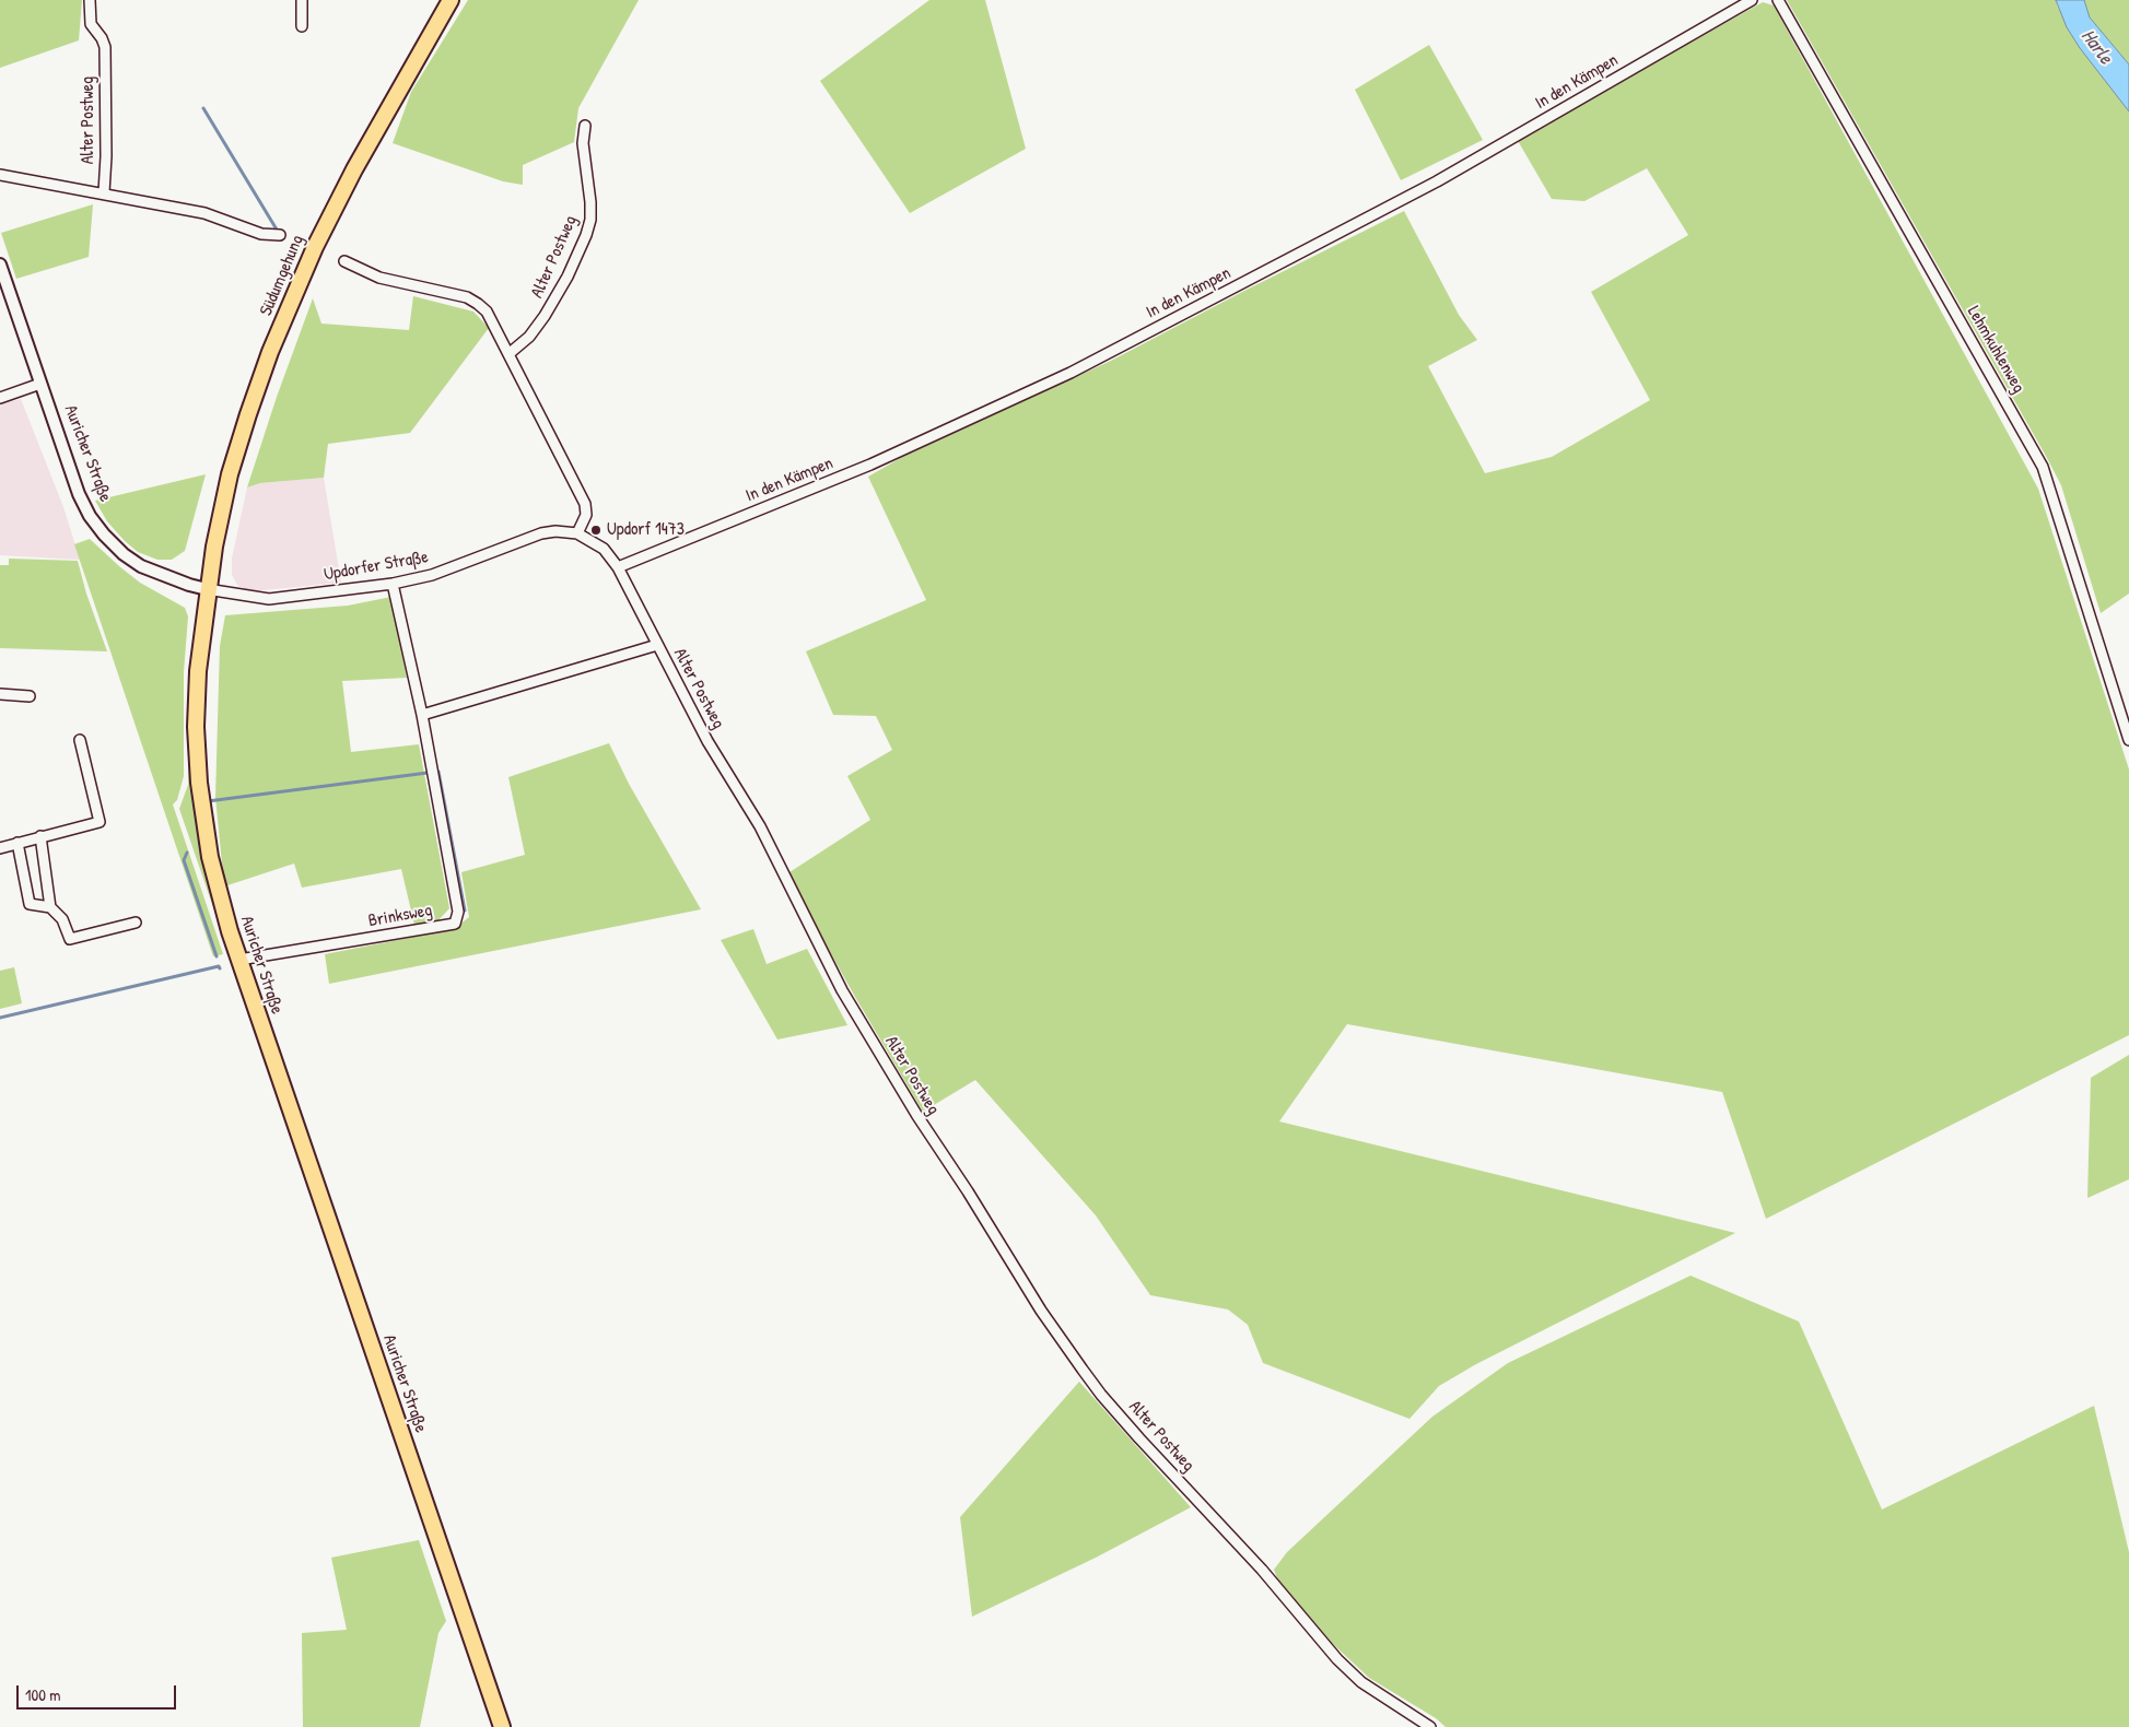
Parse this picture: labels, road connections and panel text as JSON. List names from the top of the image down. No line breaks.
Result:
{"streets":{"main road":["Südumgehung","Auricher Straße"],"street":["In den Kämpen","Alter Postweg","Lehmkuhlenweg","Updorfer Straße","Brinksweg"]},"crossings":[["In den Kämpen","Alter Postweg"],["Alter Postweg","Updorfer Straße"],["Südumgehung","Auricher Straße"],["Südumgehung","Updorfer Straße"],["Auricher Straße","Updorfer Straße"],["Auricher Straße","Brinksweg"],["Updorfer Straße","Brinksweg"]],"water":["Harle"],"places":["Updorf 1473"],"scale_bar":"100 m"}
